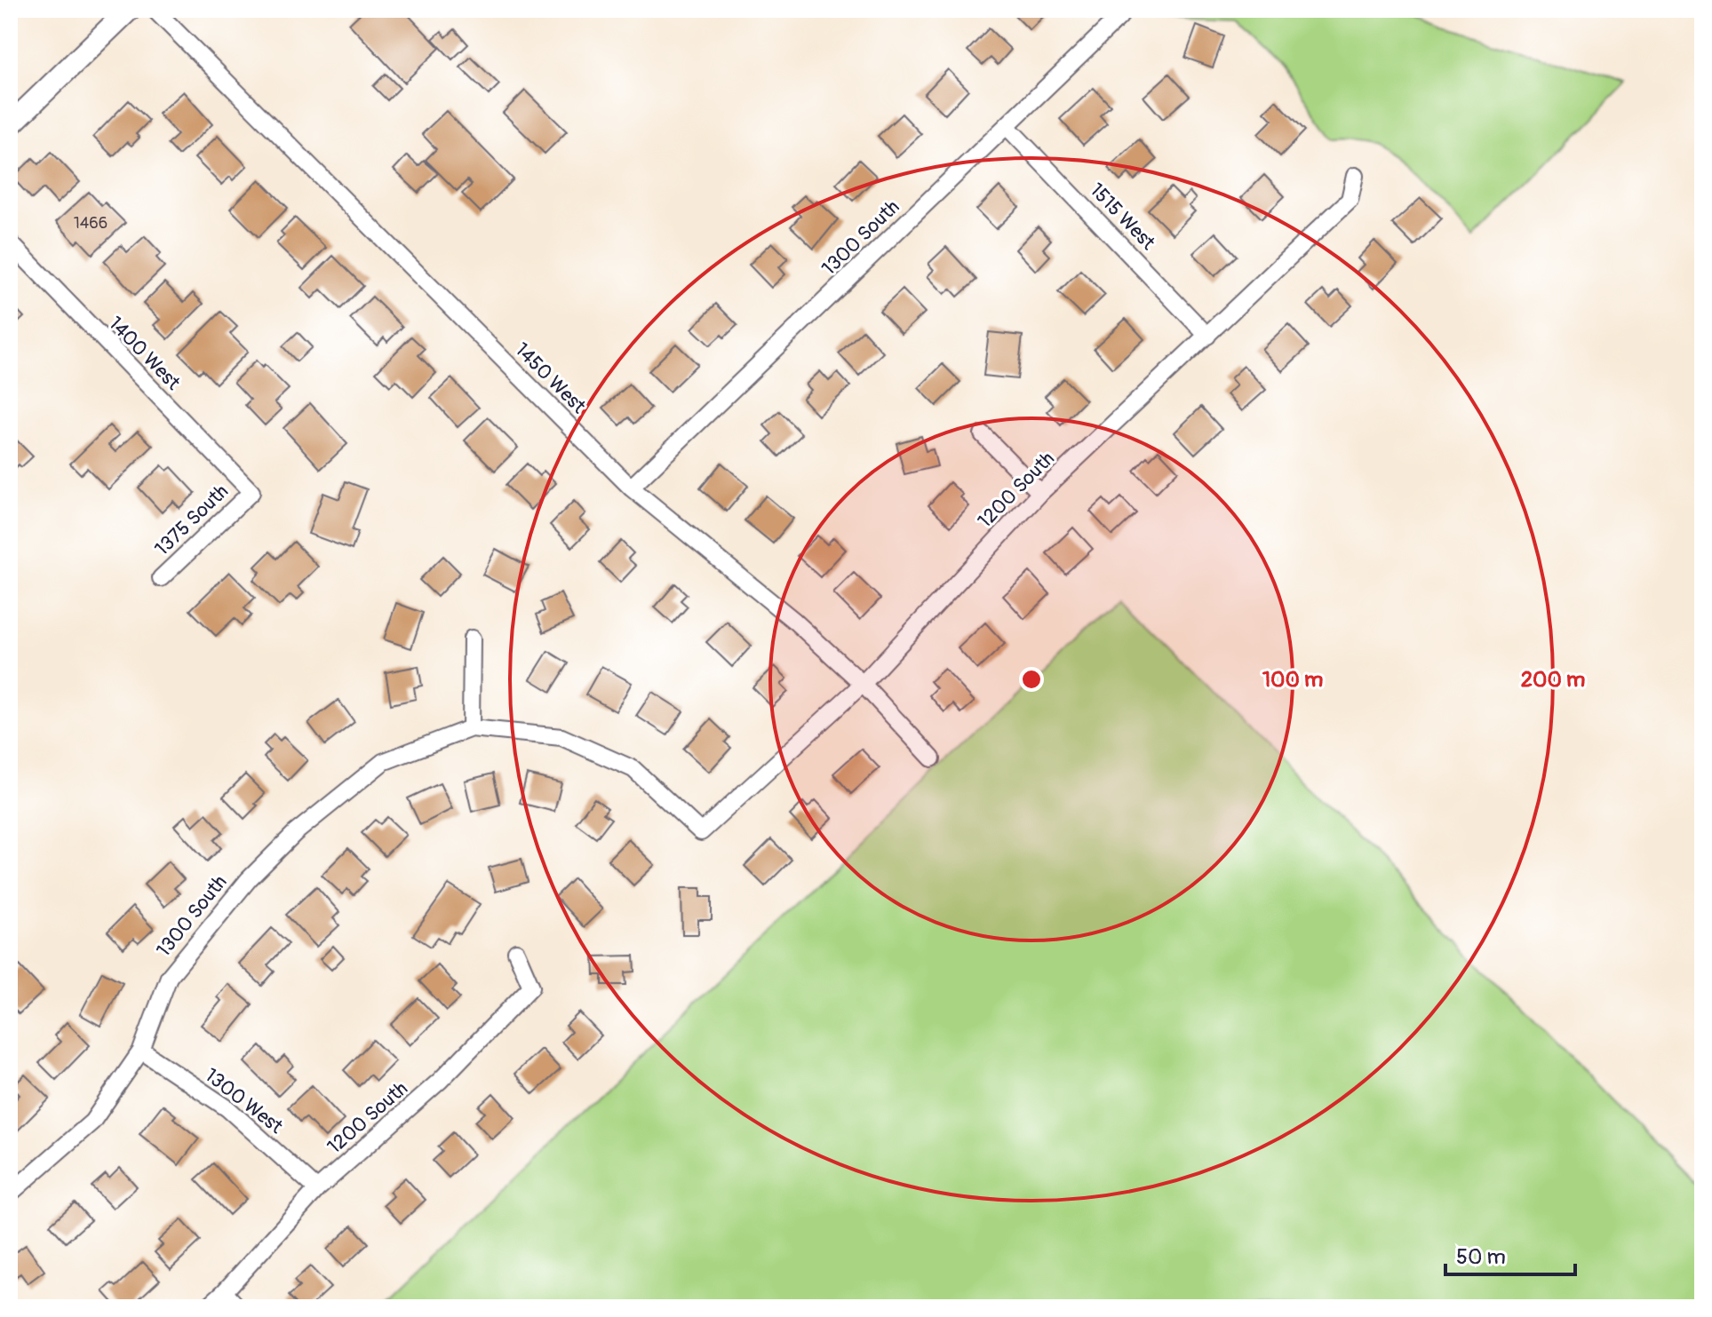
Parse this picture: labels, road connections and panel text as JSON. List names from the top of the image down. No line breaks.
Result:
{"streets":{"street":["1515 West","1300 South","1400 West","1450 West","1200 South","1375 South","1300 West"]},"crossings":[["1515 West","1300 South"],["1515 West","1200 South"],["1300 South","1450 West"],["1300 South","1200 South"],["1300 South","1300 West"],["1400 West","1375 South"],["1450 West","1200 South"],["1200 South","1300 West"]],"house_numbers":["1466"],"scale_bar":"50 m","rings":["100 m","200 m"]}
